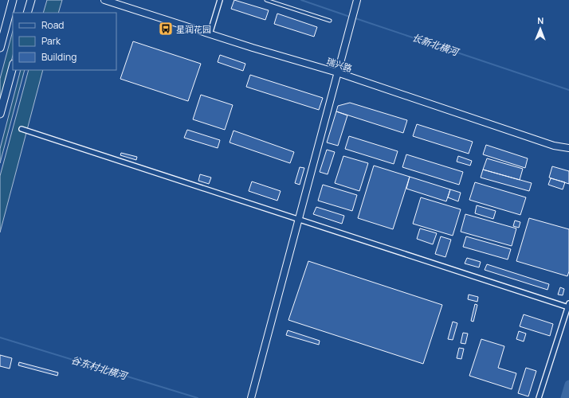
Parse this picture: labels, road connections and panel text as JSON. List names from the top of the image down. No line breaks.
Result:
{"streets":{"street":["瑞兴路"]},"water":["长新北横河","谷东村北横河"],"places":{"bus stop":["星润花园"]},"legend":["Road","Park","Building"],"north":"top"}
